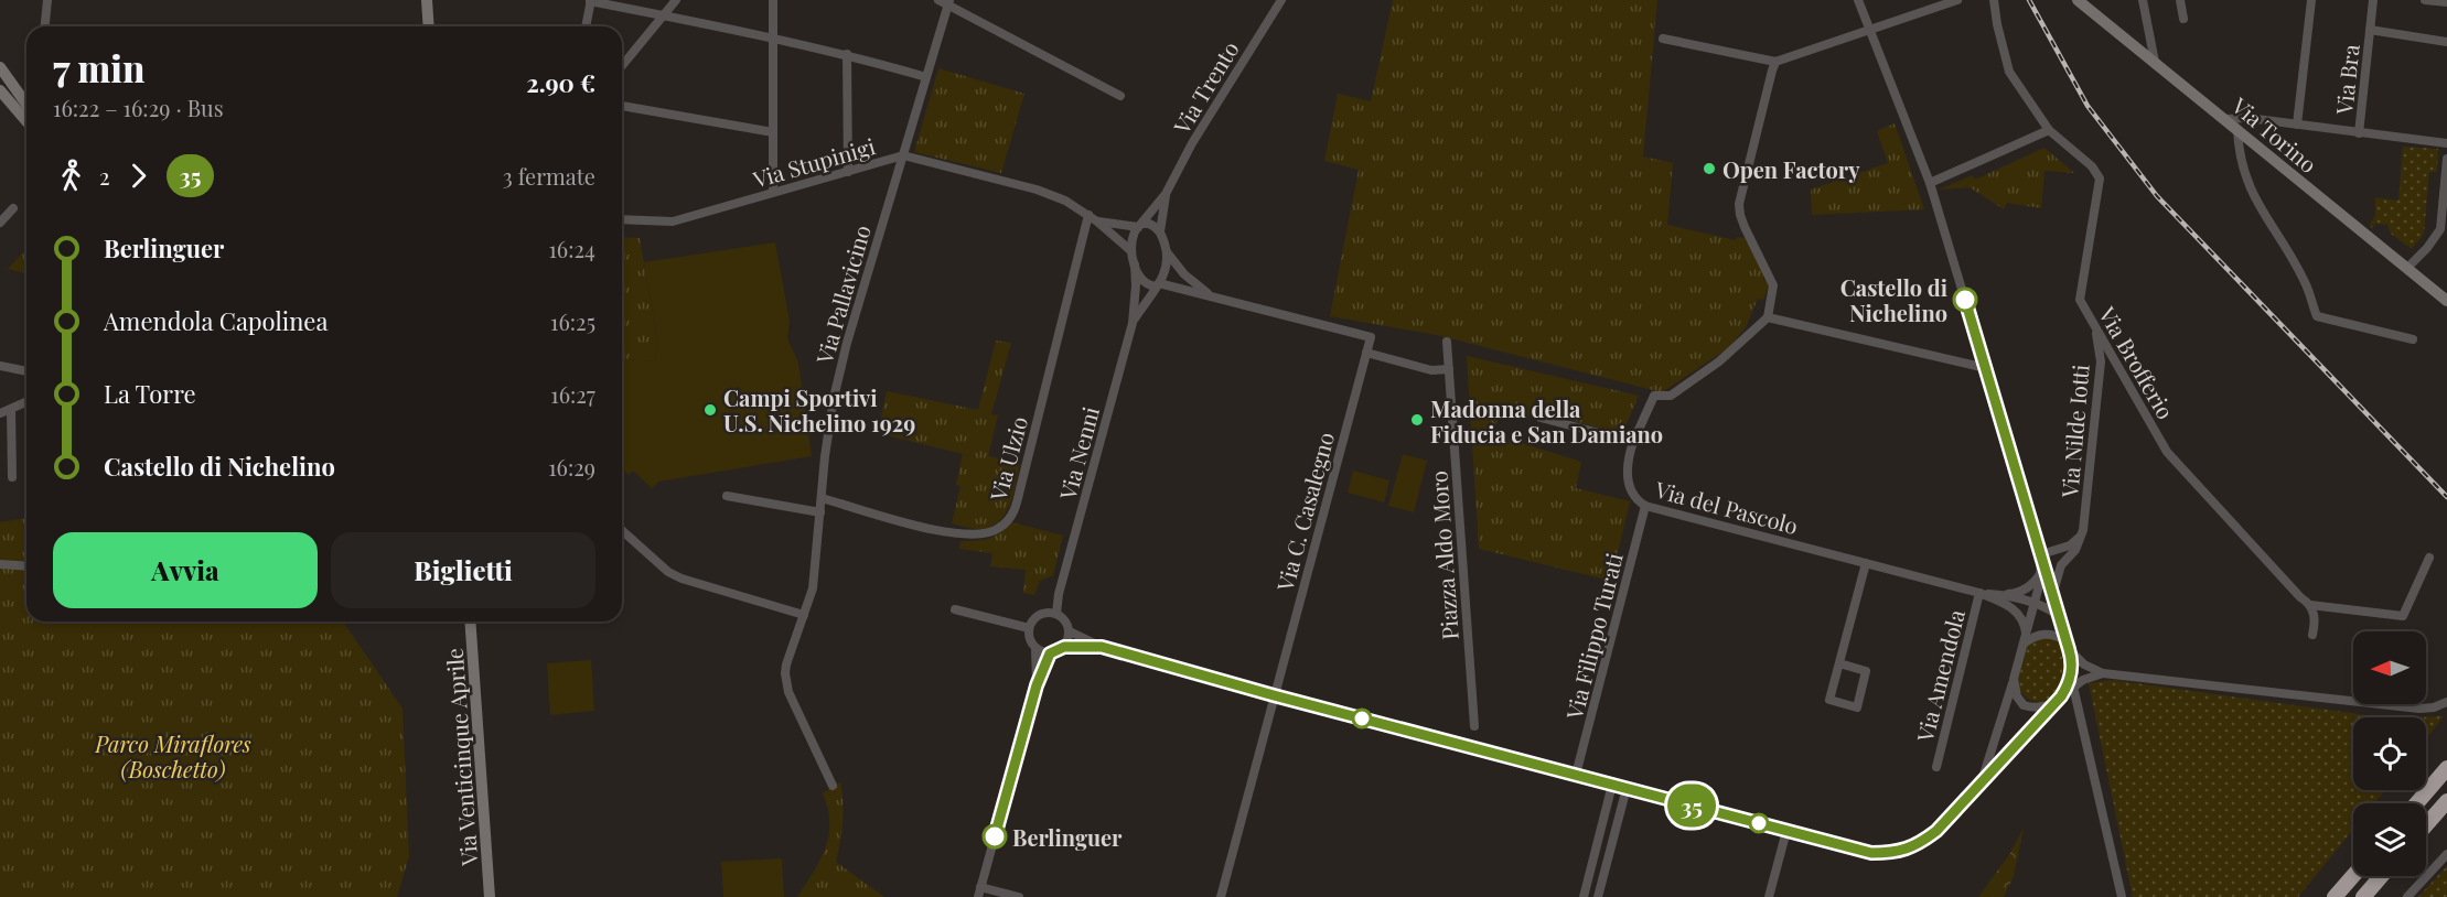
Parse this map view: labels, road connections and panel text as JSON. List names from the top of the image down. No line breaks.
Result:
{"streets":{"main road":["Via Torino","Via Venticinque Aprile"],"street":["Via Bra","Via Trento","Via Stupinigi","Via Pallavicino","Via Brofferio","Via Nilde Iotti","Via Nenni","Via Ulzio","Via del Pascolo","Via C. Casalegno","Piazza Aldo Moro","Via Filippo Turati","Via Amendola"]},"crossings":[["Via Stupinigi","Via Pallavicino"],["Via Pallavicino","Via Ulzio"],["Via Brofferio","Via Nilde Iotti"],["Via del Pascolo","Via Filippo Turati"],["Via del Pascolo","Via Amendola"]],"parks":["Parco Miraflores (Boschetto)"],"places":["Open Factory","Castello di Nichelino","Campi Sportivi U.S. Nichelino 1929","Madonna della Fiducia e San Damiano","Berlinguer"],"lines":["bus line 35"],"north":"left","page":{"on_map":"35","heading":["7 min","16:22 – 16:29 · Bus","2.90 €"],"legs":["2","35","3 fermate"],"list":[{"name":"Berlinguer","value":"16:24"},{"name":"Amendola Capolinea","value":"16:25"},{"name":"La Torre","value":"16:27"},{"name":"Castello di Nichelino","value":"16:29"}],"buttons":["Avvia","Biglietti"]}}
